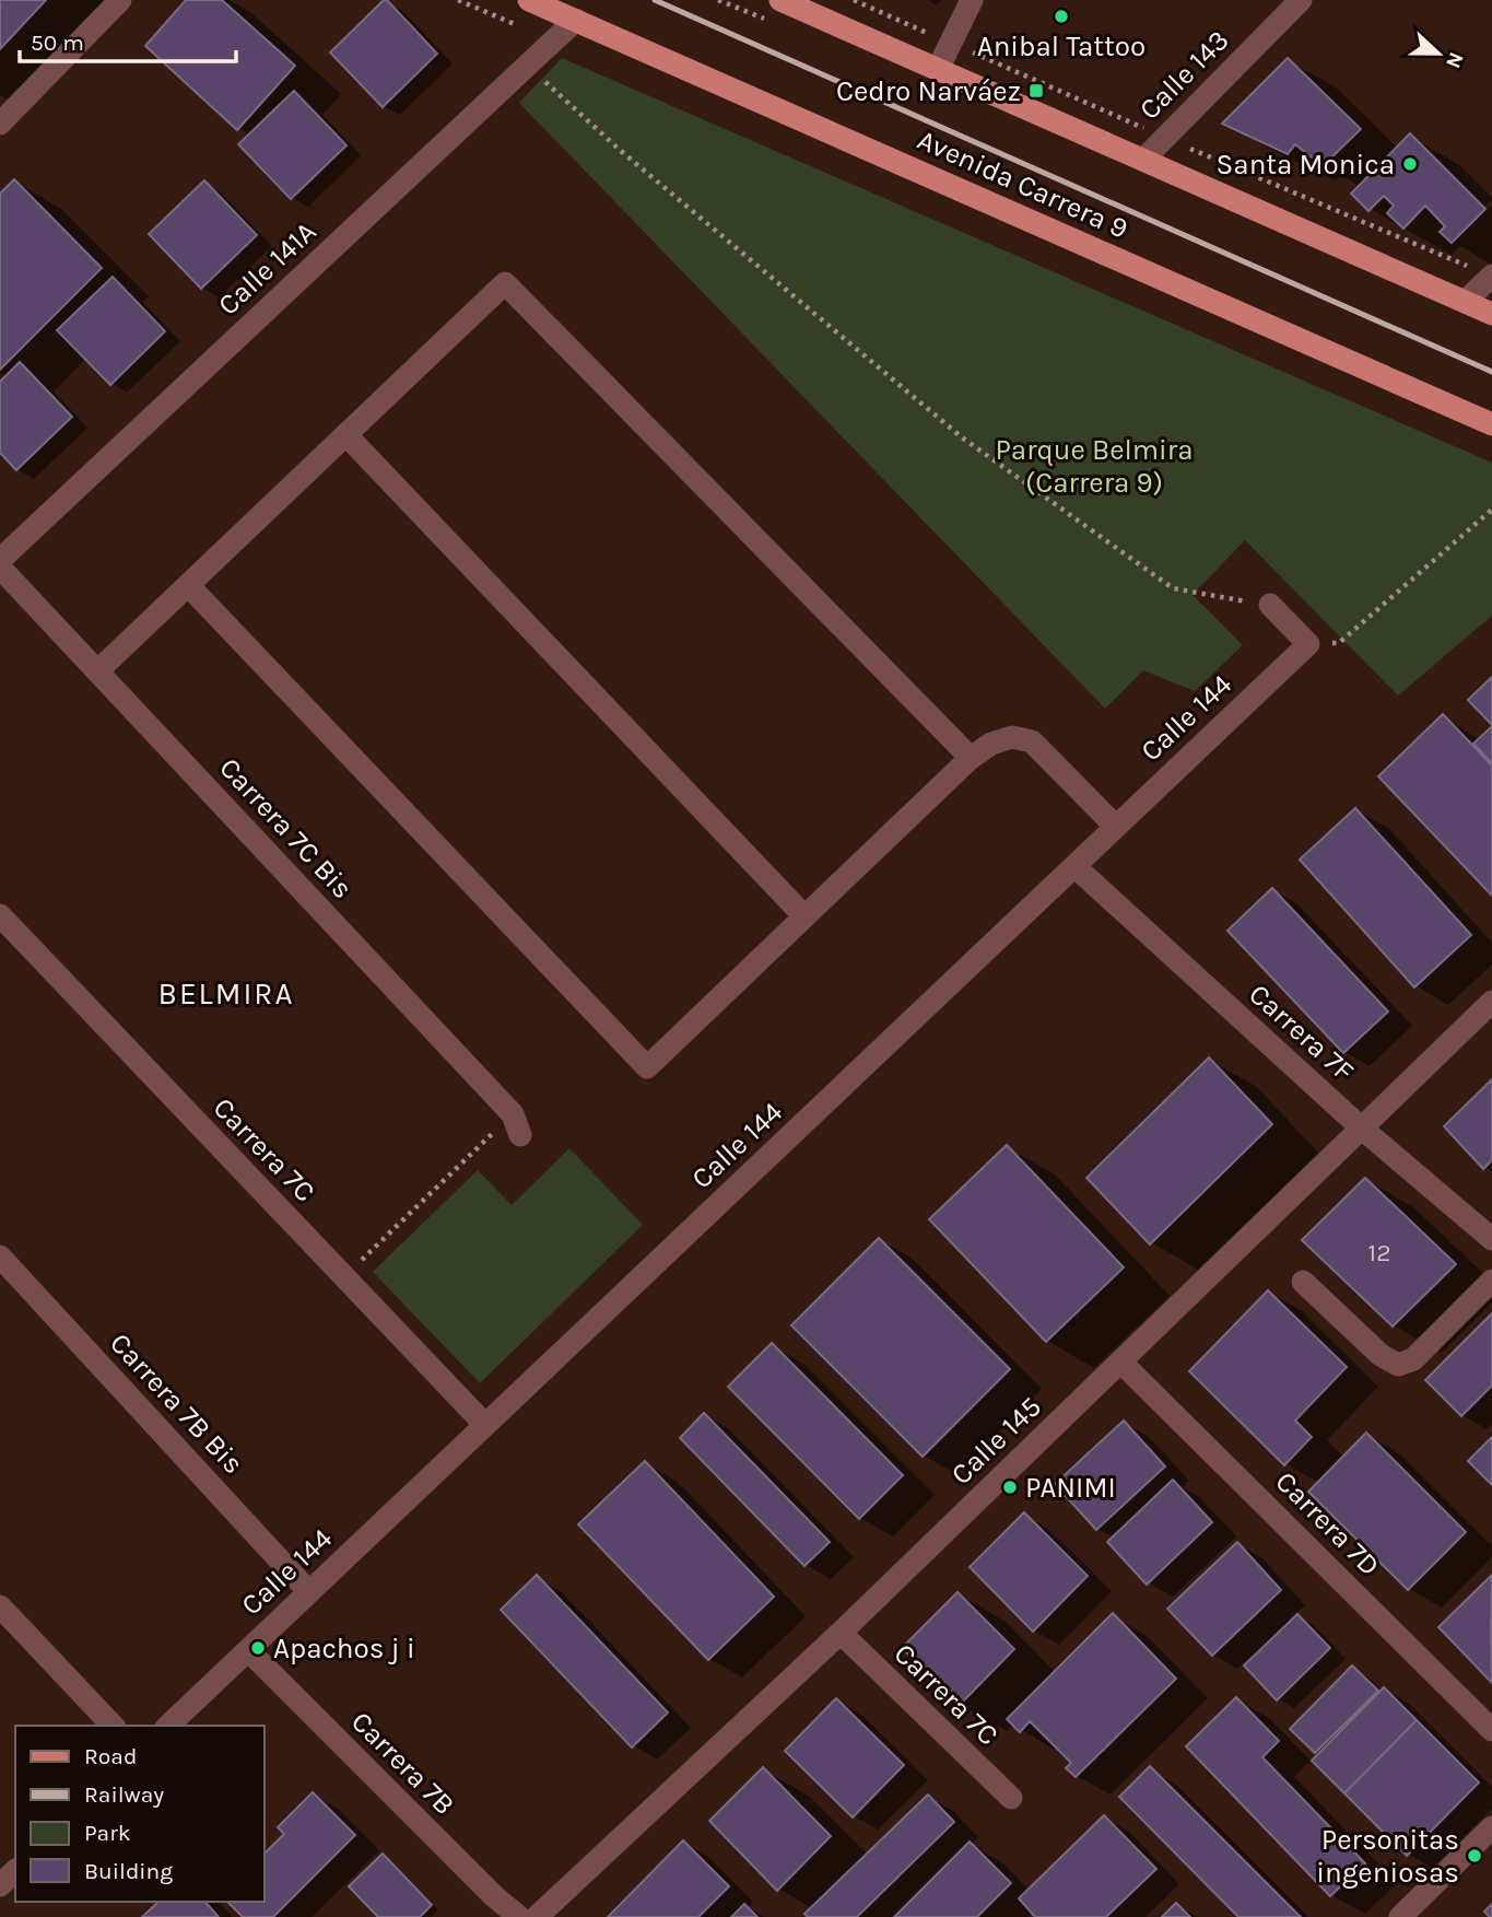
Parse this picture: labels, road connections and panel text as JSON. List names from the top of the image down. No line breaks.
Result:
{"streets":{"main road":["Avenida Carrera 9"],"street":["Calle 143","Calle 141A","Calle 144","Carrera 7C Bis","Carrera 7F","Carrera 7C","Carrera 7B Bis","Calle 145","Carrera 7D","Carrera 7B"]},"crossings":[["Avenida Carrera 9","Calle 141A"],["Calle 144","Carrera 7F"],["Calle 144","Carrera 7C"],["Calle 144","Carrera 7B Bis"],["Calle 144","Carrera 7B"],["Carrera 7F","Calle 145"],["Carrera 7C","Calle 145"],["Calle 145","Carrera 7D"]],"districts":["BELMIRA"],"parks":["Parque Belmira (Carrera 9)"],"places":{"other":["Anibal Tattoo","Santa Monica","PANIMI","Apachos j i","Personitas ingeniosas"],"transit":["Cedro Narváez"]},"house_numbers":["12"],"legend":["Road","Railway","Park","Building"],"scale_bar":"50 m","north":"right"}
